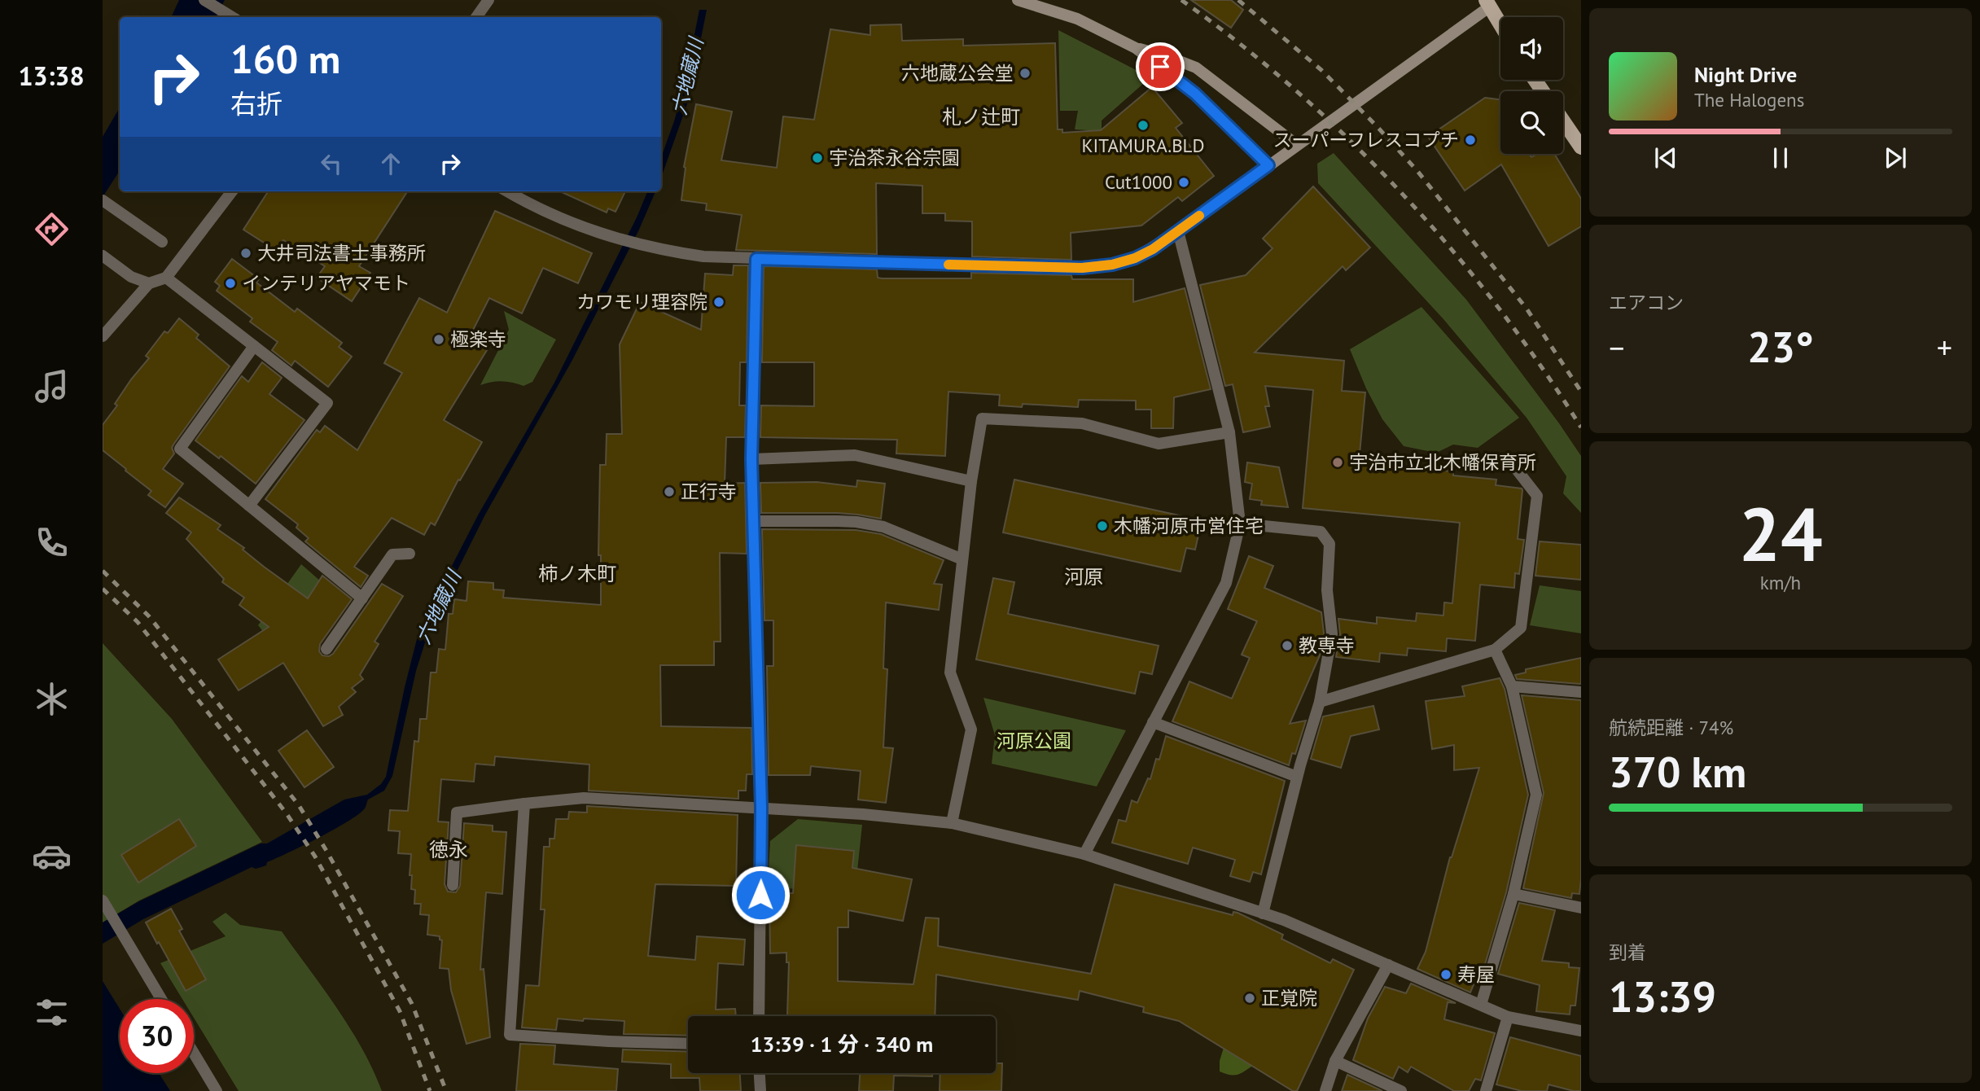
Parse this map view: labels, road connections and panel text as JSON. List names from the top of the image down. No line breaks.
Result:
{"districts":["札ノ辻町","柿ノ木町","河原","徳永"],"water":["六地蔵川"],"parks":["河原公園"],"places":["六地蔵公会堂","KITAMURA.BLD","スーパーフレスコプチ","宇治茶永谷宗園","Cut1000","大井司法書士事務所","インテリアヤマモト","カワモリ理容院","極楽寺","宇治市立北木幡保育所","正行寺","木幡河原市営住宅","教専寺","寿屋","正覚院"],"page":{"tabs":"13:38","turn":["160 m","右折"],"song":["Night Drive","The Halogens"],"tile":["エアコン",["24","km/h"],["航続距離 · 74%","370 km"],["到着","13:39"]],"heat":["−","23°","+"],"limit":"30","trip":"13:39 · 1 分 · 340 m"}}
